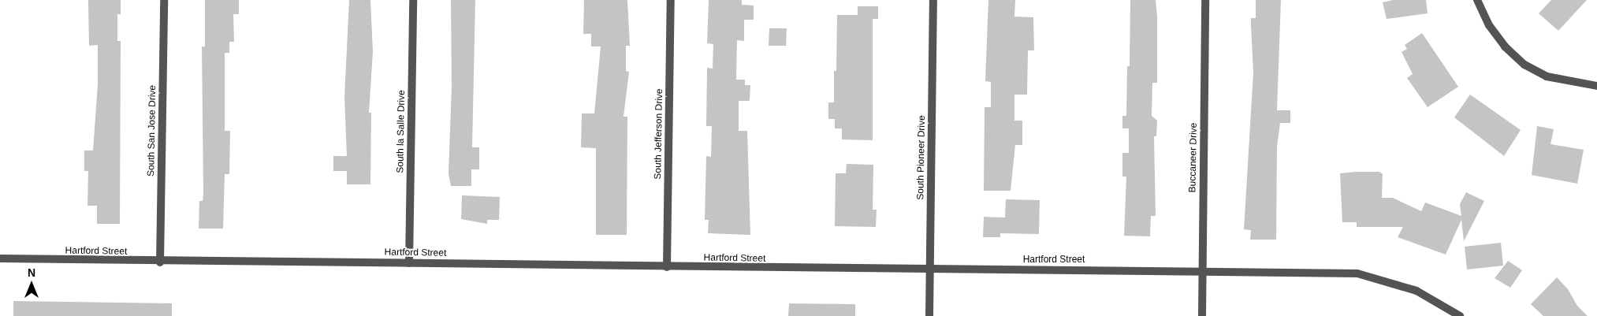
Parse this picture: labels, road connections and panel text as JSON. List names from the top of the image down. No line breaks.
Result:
{"streets":{"street":["South San Jose Drive","South la Salle Drive","South Jefferson Drive","South Pioneer Drive","Buccaneer Drive","Hartford Street"]},"crossings":[["South San Jose Drive","Hartford Street"],["South la Salle Drive","Hartford Street"],["South Jefferson Drive","Hartford Street"],["South Pioneer Drive","Hartford Street"],["Buccaneer Drive","Hartford Street"]],"north":"top"}
